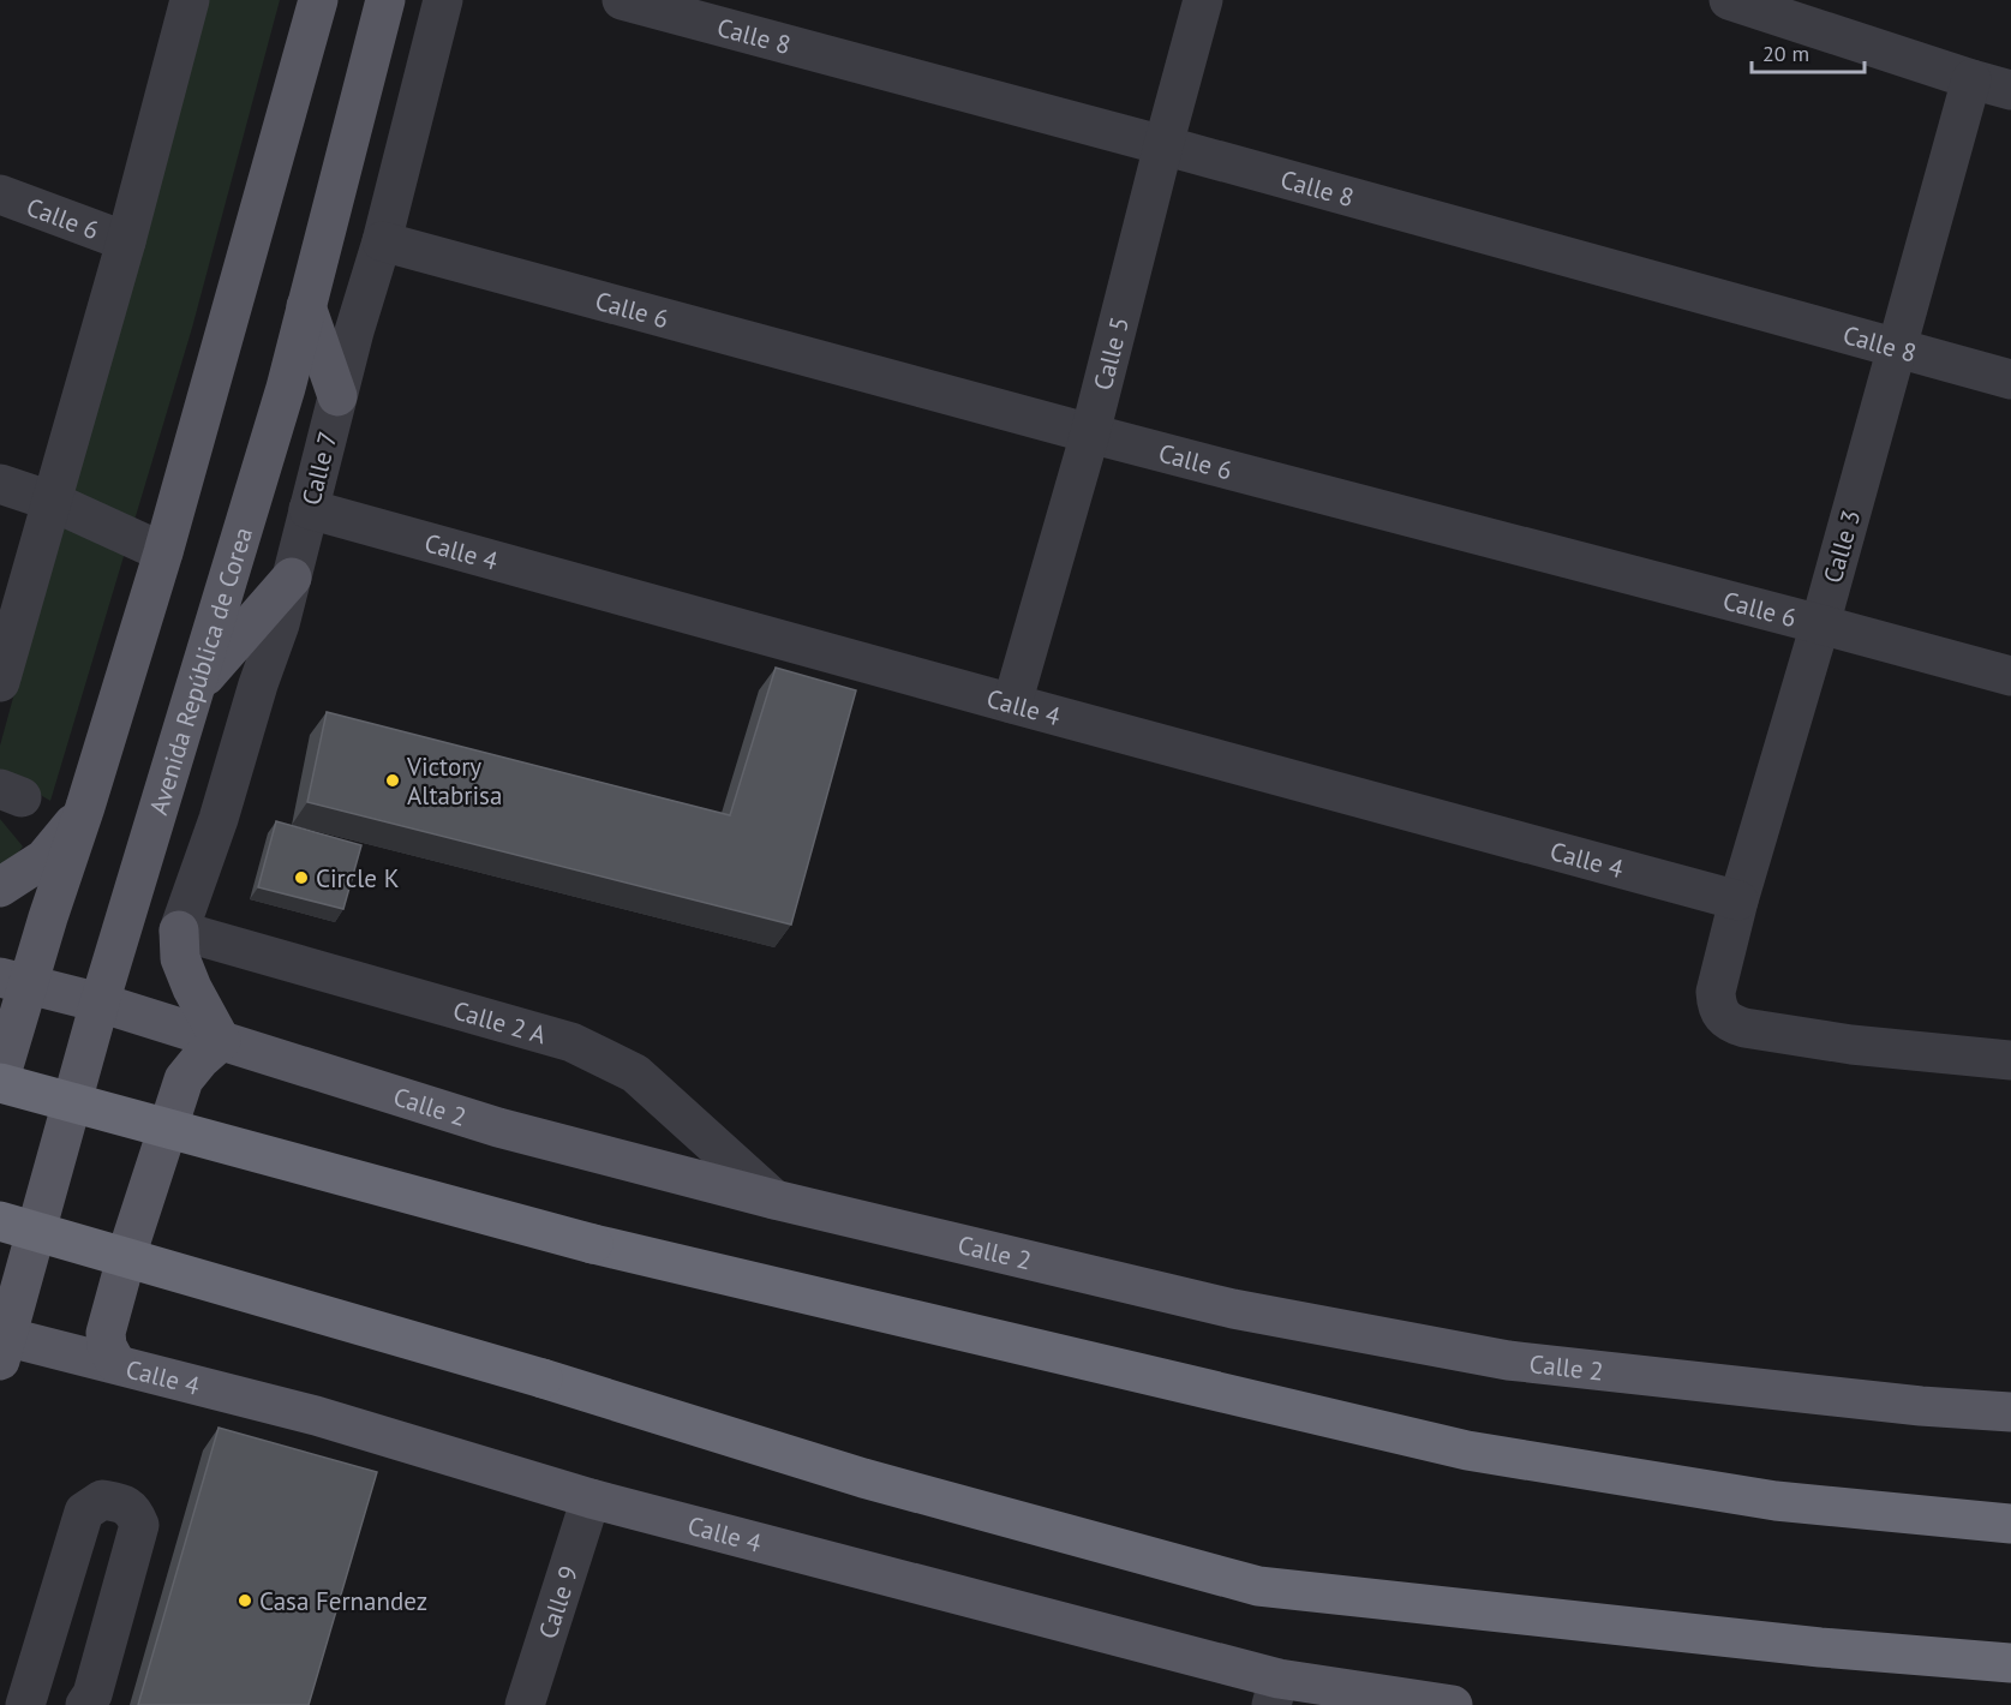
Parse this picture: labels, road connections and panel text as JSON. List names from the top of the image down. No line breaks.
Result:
{"streets":{"main road":["Calle 4","Avenida República de Corea","Calle 2"],"street":["Calle 8","Calle 6","Calle 5","Calle 7","Calle 3","Calle 2 A","Calle 9"]},"crossings":[["Calle 8","Calle 5"],["Calle 8","Calle 3"],["Calle 6","Calle 5"],["Calle 6","Calle 7"],["Calle 6","Calle 3"],["Calle 5","Calle 4"],["Calle 7","Calle 4"],["Calle 7","Calle 2 A"],["Calle 3","Calle 4"],["Calle 4","Avenida República de Corea"],["Calle 4","Calle 9"],["Avenida República de Corea","Calle 2"],["Calle 2 A","Calle 2"]],"places":["Victory Altabrisa","Circle K","Casa Fernandez"],"scale_bar":"20 m"}
